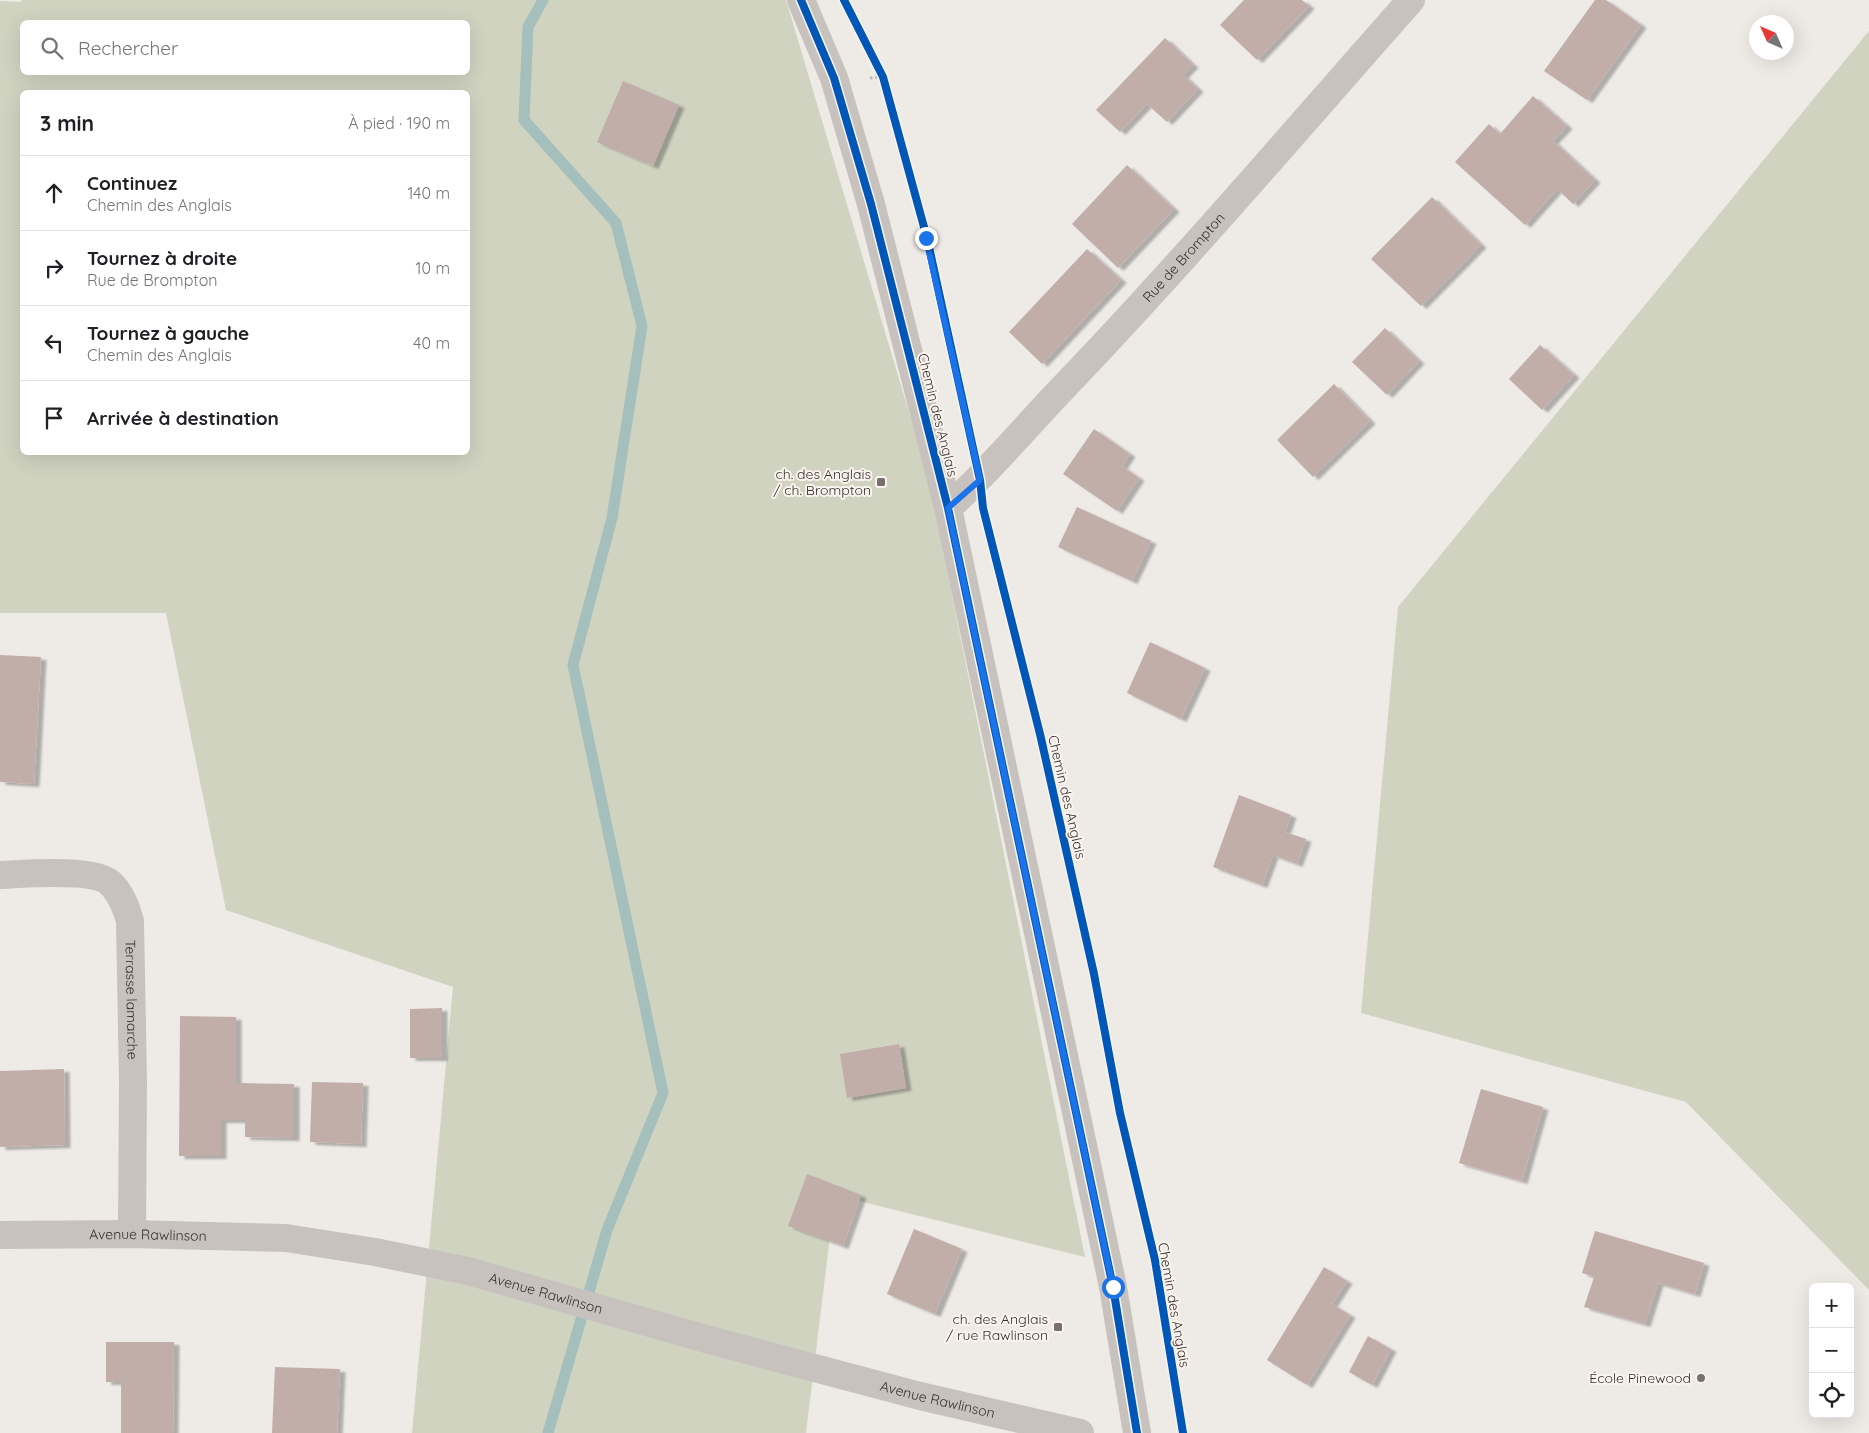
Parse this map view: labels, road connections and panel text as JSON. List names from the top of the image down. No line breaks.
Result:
{"streets":{"street":["Rue de Brompton","Chemin des Anglais","Terrasse lamarche","Avenue Rawlinson"]},"crossings":[["Rue de Brompton","Chemin des Anglais"],["Terrasse lamarche","Avenue Rawlinson"]],"places":{"transit":["ch. des Anglais / ch. Brompton","ch. des Anglais / rue Rawlinson"],"other":["École Pinewood"]},"north":"top left","page":{"search":"Rechercher","heading":["3 min","À pied · 190 m"],"list":[["Continuez","Chemin des Anglais","140 m"],["Tournez à droite","Rue de Brompton","10 m"],["Tournez à gauche","Chemin des Anglais","40 m"],"Arrivée à destination"],"map_buttons":["+","−"]}}
